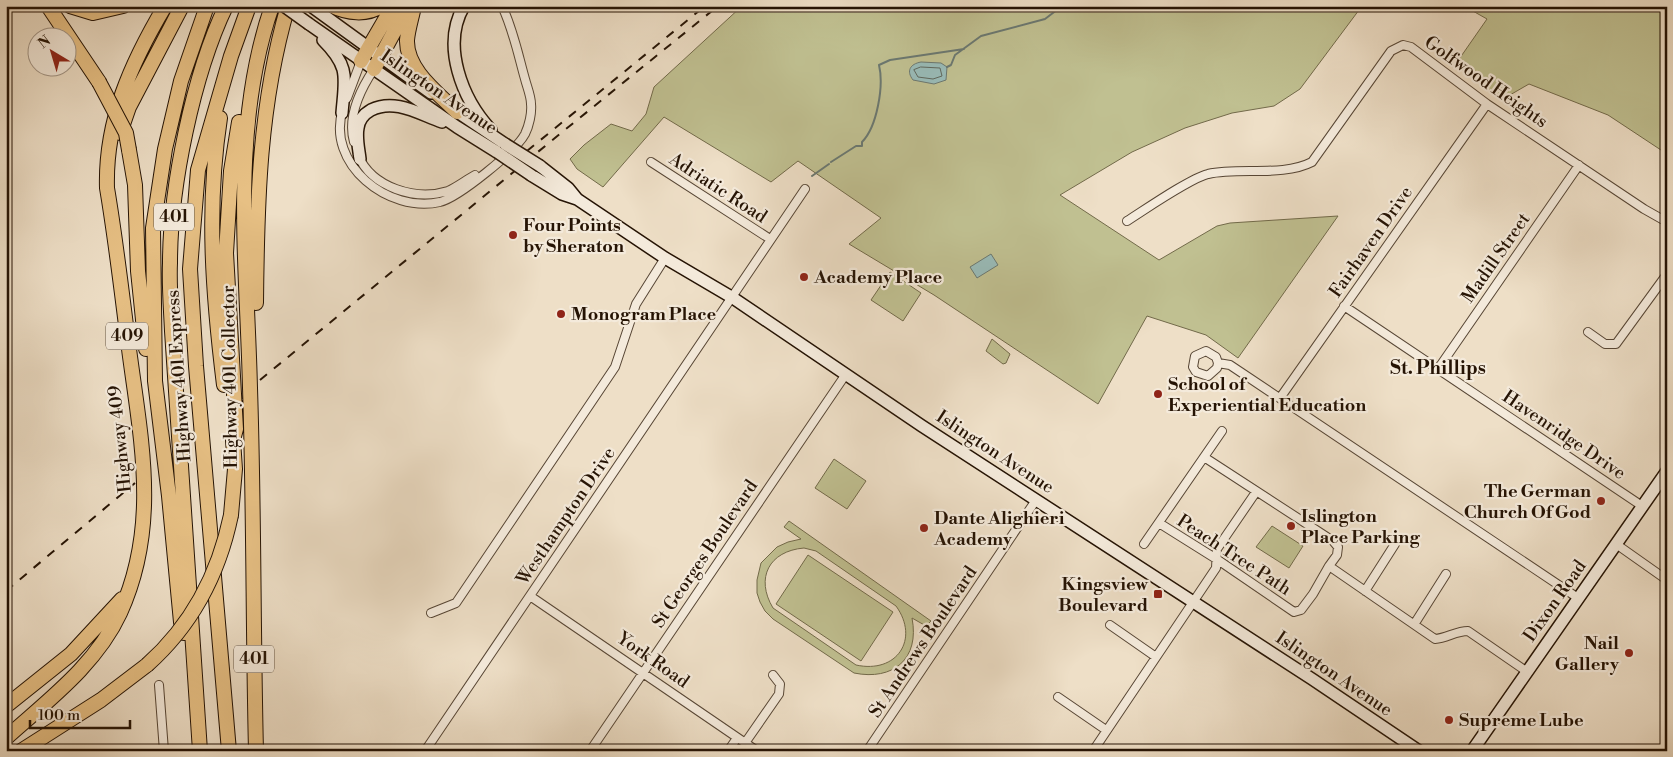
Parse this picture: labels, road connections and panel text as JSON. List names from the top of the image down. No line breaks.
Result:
{"streets":{"highway":["401","409","Highway 401 Express","Highway 401 Collector","Highway 409"],"main road":["Islington Avenue","Dixon Road"],"street":["Golfwood Heights","Adriatic Road","Fairhaven Drive","Madill Street","Havenridge Drive","Westhampton Drive","St Georges Boulevard","Peach Tree Path","St Andrews Boulevard","York Road"]},"crossings":[["Golfwood Heights","Fairhaven Drive"],["Golfwood Heights","Madill Street"],["Islington Avenue","Westhampton Drive"],["Islington Avenue","St Georges Boulevard"],["Islington Avenue","St Andrews Boulevard"],["Adriatic Road","Westhampton Drive"],["401","Highway 401 Express"],["Fairhaven Drive","Havenridge Drive"],["Madill Street","Havenridge Drive"],["Havenridge Drive","Dixon Road"],["Westhampton Drive","York Road"],["St Georges Boulevard","York Road"]],"districts":["St. Phillips"],"places":{"other":["Four Points by Sheraton","Academy Place","Monogram Place","School of Experiential Education","The German Church Of God","Islington Place Parking","Dante Alighieri Academy","Nail Gallery","Supreme Lube"],"transit":["Kingsview Boulevard"]},"scale_bar":"100 m","north":"top left"}
